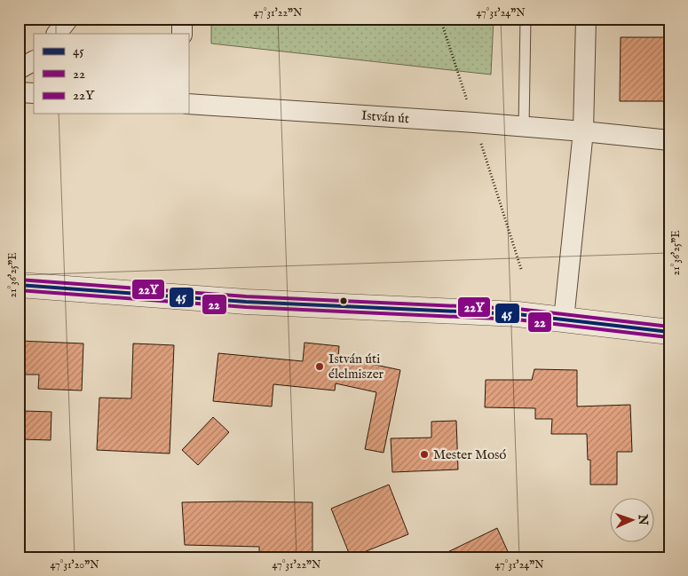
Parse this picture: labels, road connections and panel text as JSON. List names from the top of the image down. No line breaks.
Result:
{"streets":{"street":["István út"]},"places":["István úti élelmiszer","Mester Mosó"],"lines":["transit line 22Y","transit line 45","transit line 22"],"legend":["45","22","22Y"],"north":"right","coordinates":["47°31'22\"N","47°31'24\"N","21°36'25\"E","47°31'20\"N"]}
